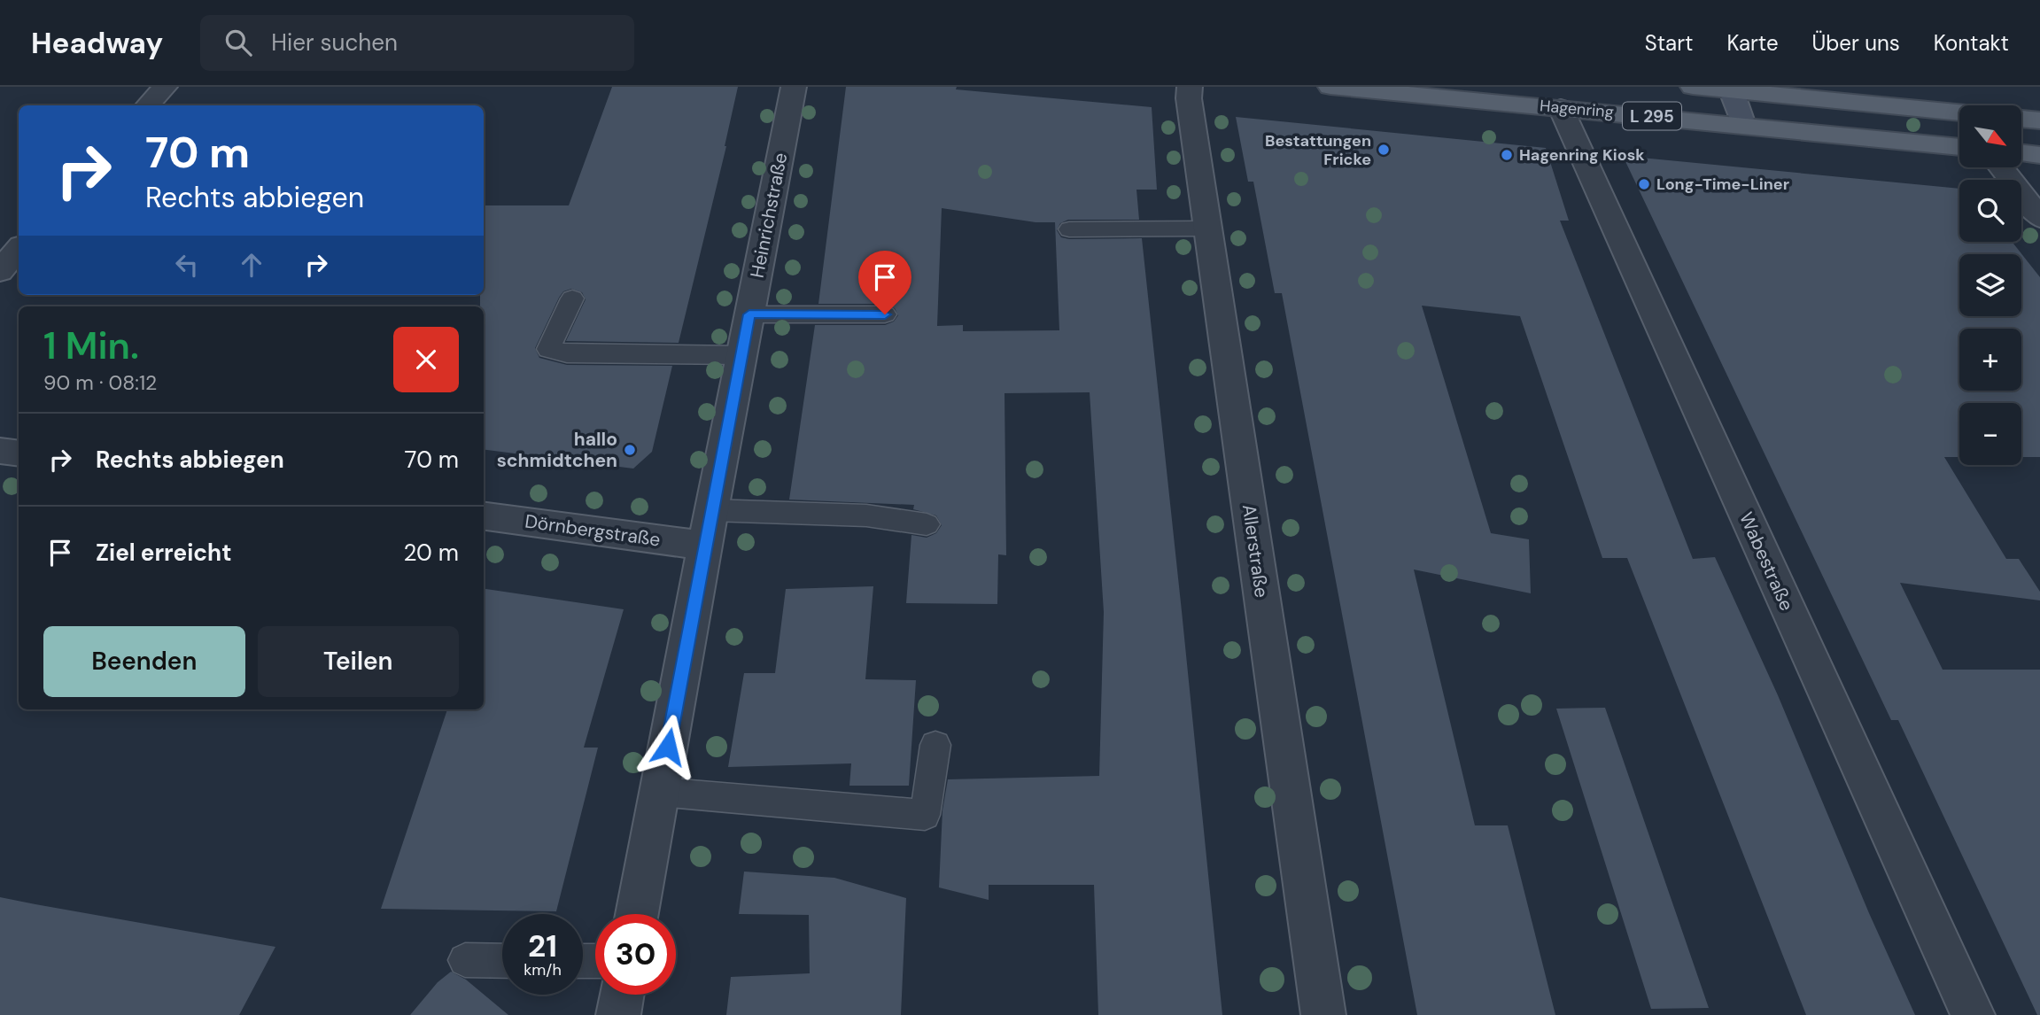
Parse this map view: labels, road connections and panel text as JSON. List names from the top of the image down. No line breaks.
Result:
{"streets":{"main road":["Hagenring","L 295"],"street":["Heinrichstraße","Dörnbergstraße","Allerstraße","Wabestraße"]},"crossings":[["Hagenring","Wabestraße"],["Heinrichstraße","Dörnbergstraße"]],"places":["Bestattungen Fricke","Hagenring Kiosk","Long-Time-Liner","hallo schmidtchen"],"north":"bottom right","page":{"header":"Headway","search":"Hier suchen","nav":["Start","Karte","Über uns","Kontakt"],"map_buttons":["+","−"],"turn":["70 m","Rechts abbiegen"],"heading":["1 Min.","90 m · 08:12"],"list":[{"name":"Rechts abbiegen","value":"70 m"},{"name":"Ziel erreicht","value":"20 m"}],"buttons":["Beenden","Teilen"],"speed":"21 km/h","limit":"30"}}
